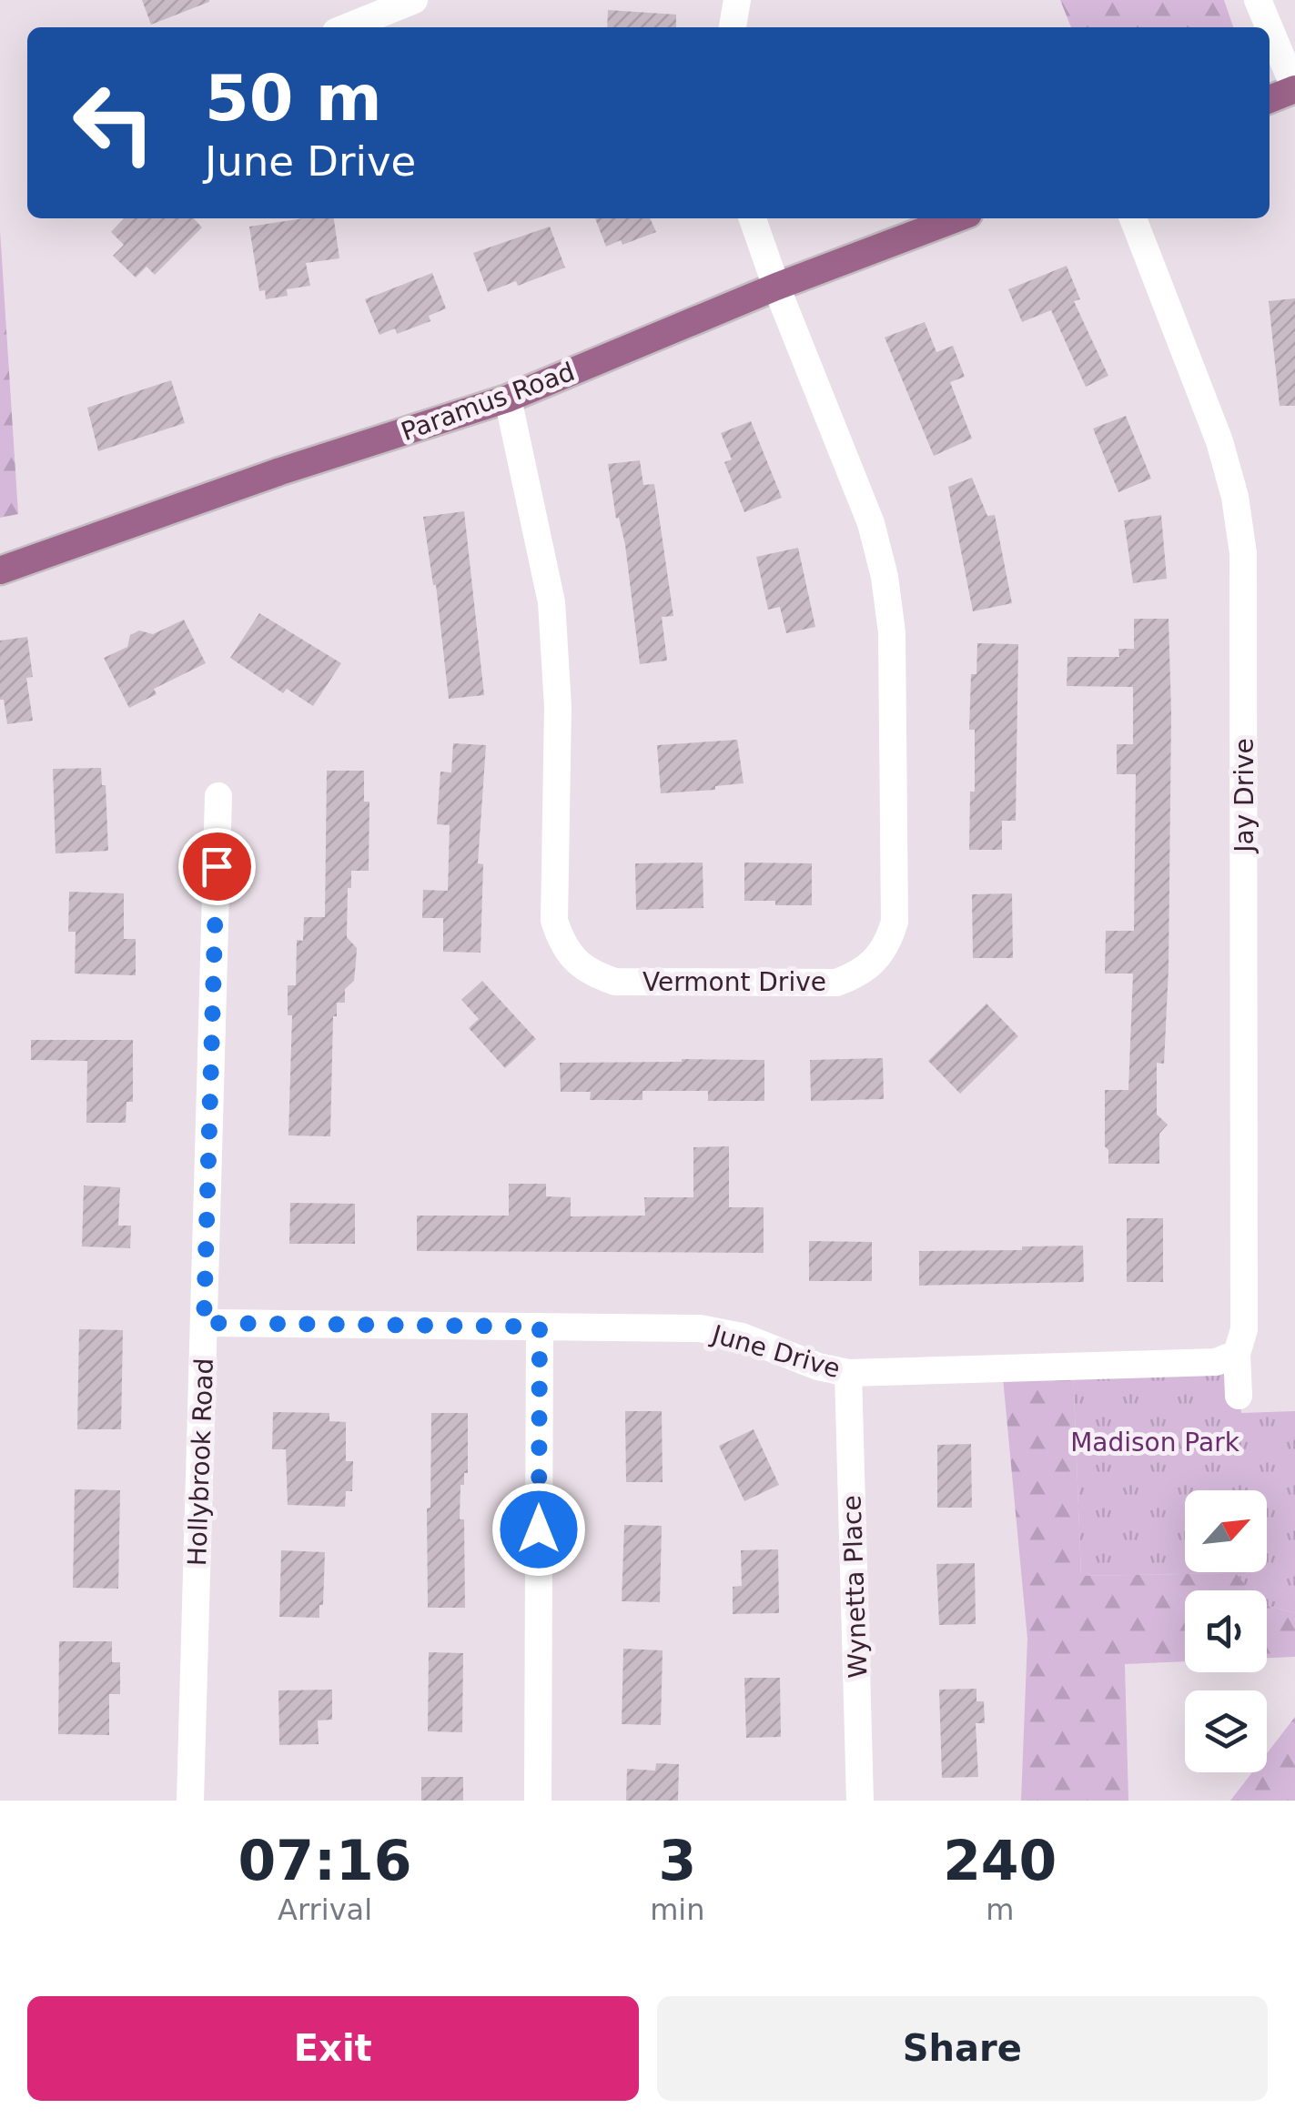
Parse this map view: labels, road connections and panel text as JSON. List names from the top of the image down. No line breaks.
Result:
{"streets":{"main road":["Paramus Road"],"street":["Jay Drive","Vermont Drive","June Drive","Hollybrook Road","Wynetta Place"]},"crossings":[["Paramus Road","Vermont Drive"],["Jay Drive","June Drive"],["June Drive","Hollybrook Road"],["June Drive","Wynetta Place"]],"parks":["Madison Park"],"north":"top right","page":{"turn":["50 m","June Drive"],"eta":["07:16","Arrival","3","min","240","m"],"buttons":["Exit","Share"]}}
